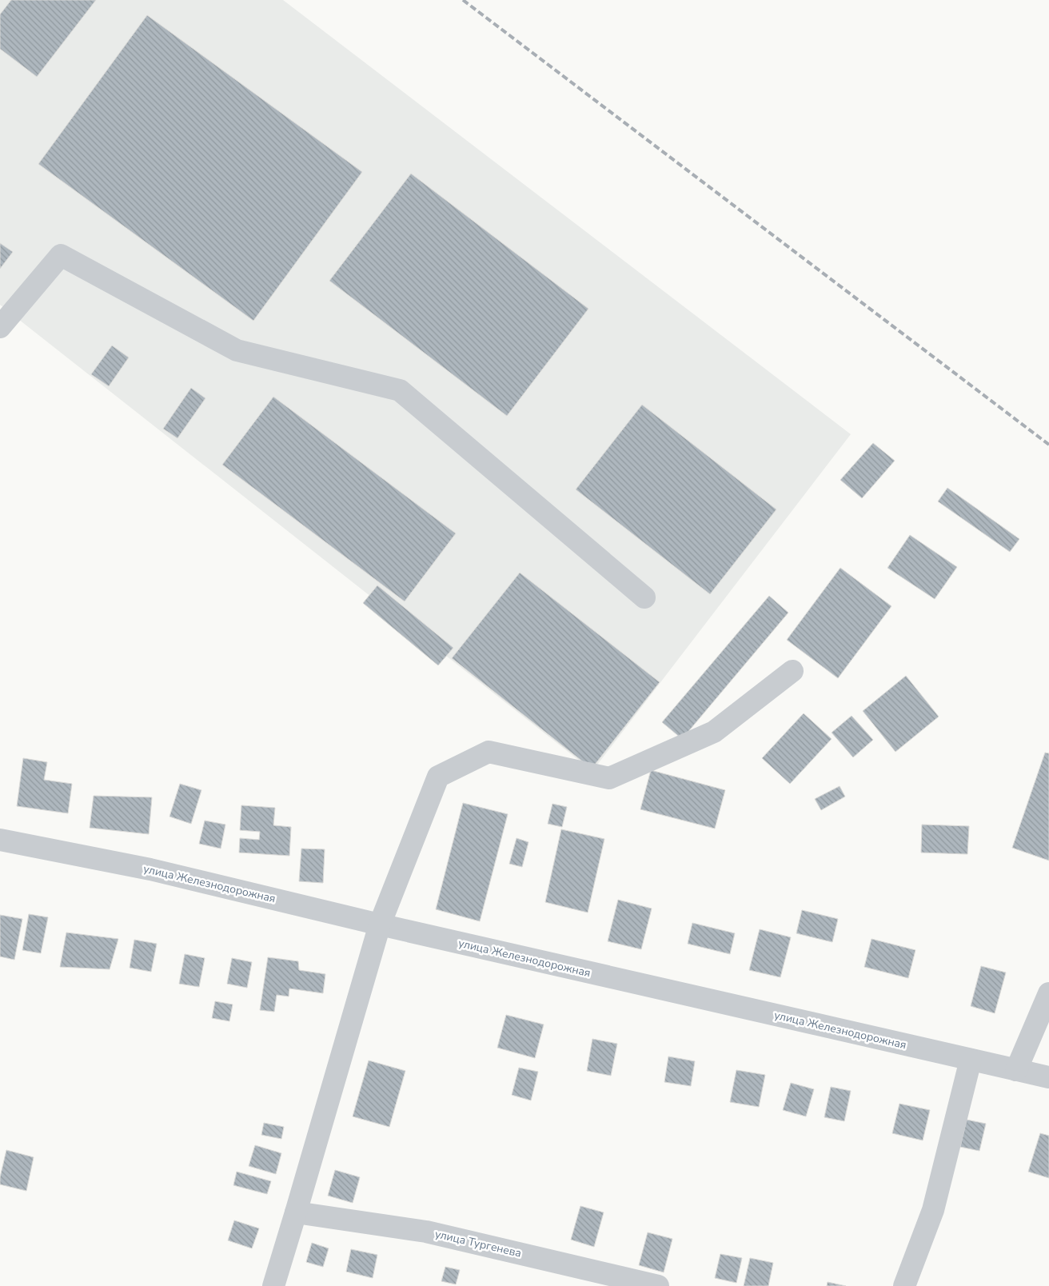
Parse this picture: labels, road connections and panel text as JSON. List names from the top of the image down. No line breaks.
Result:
{"streets":{"street":["улица Железнодорожная","улица Тургенева"]}}
